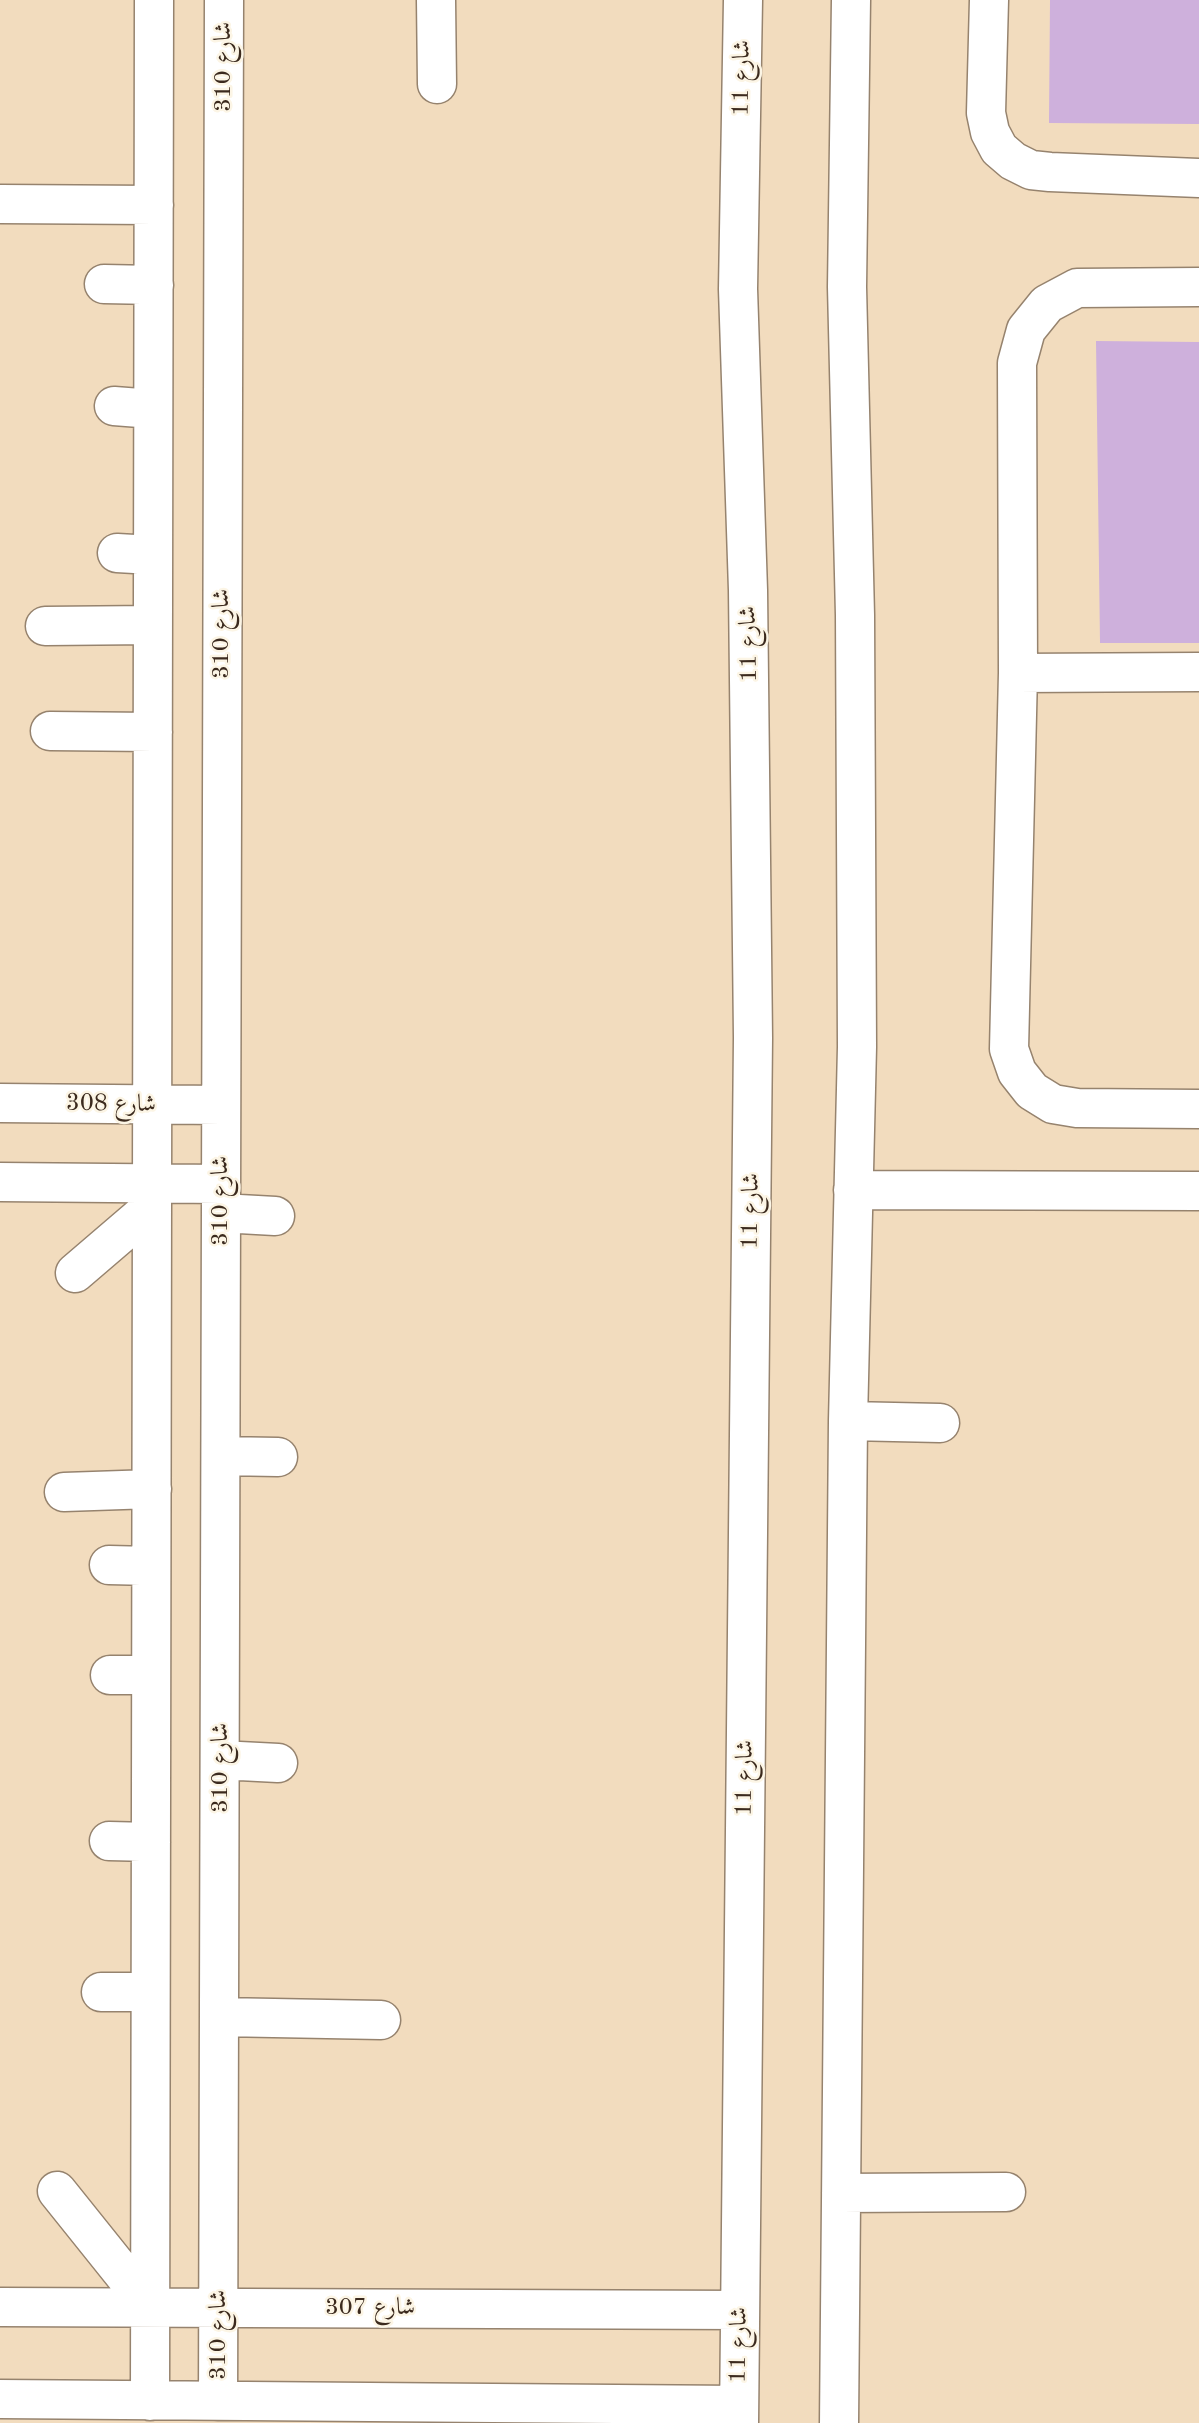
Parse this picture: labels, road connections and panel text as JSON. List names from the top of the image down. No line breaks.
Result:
{"streets":{"street":["شارع 310","شارع 11","شارع 308","شارع 307"]},"crossings":[["شارع 310","شارع 308"],["شارع 310","شارع 307"],["شارع 11","شارع 307"]]}
